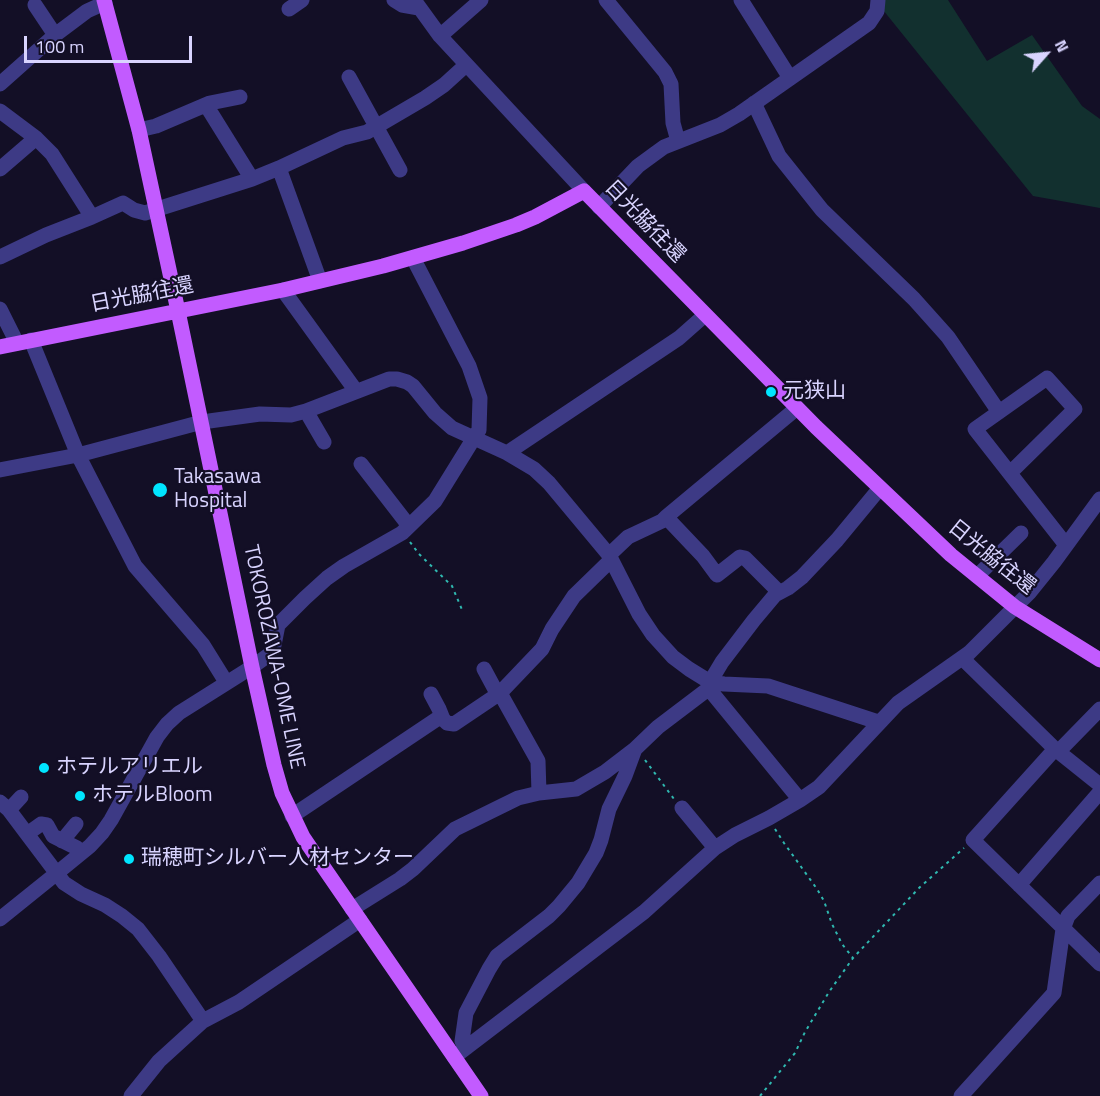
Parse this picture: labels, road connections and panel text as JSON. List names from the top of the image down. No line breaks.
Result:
{"streets":{"main road":["日光脇往還","TOKOROZAWA-OME LINE"]},"crossings":[["日光脇往還","TOKOROZAWA-OME LINE"]],"places":["元狭山","Takasawa Hospital","ホテルアリエル","ホテルBloom","瑞穂町シルバー人材センター"],"scale_bar":"100 m","north":"top right"}
